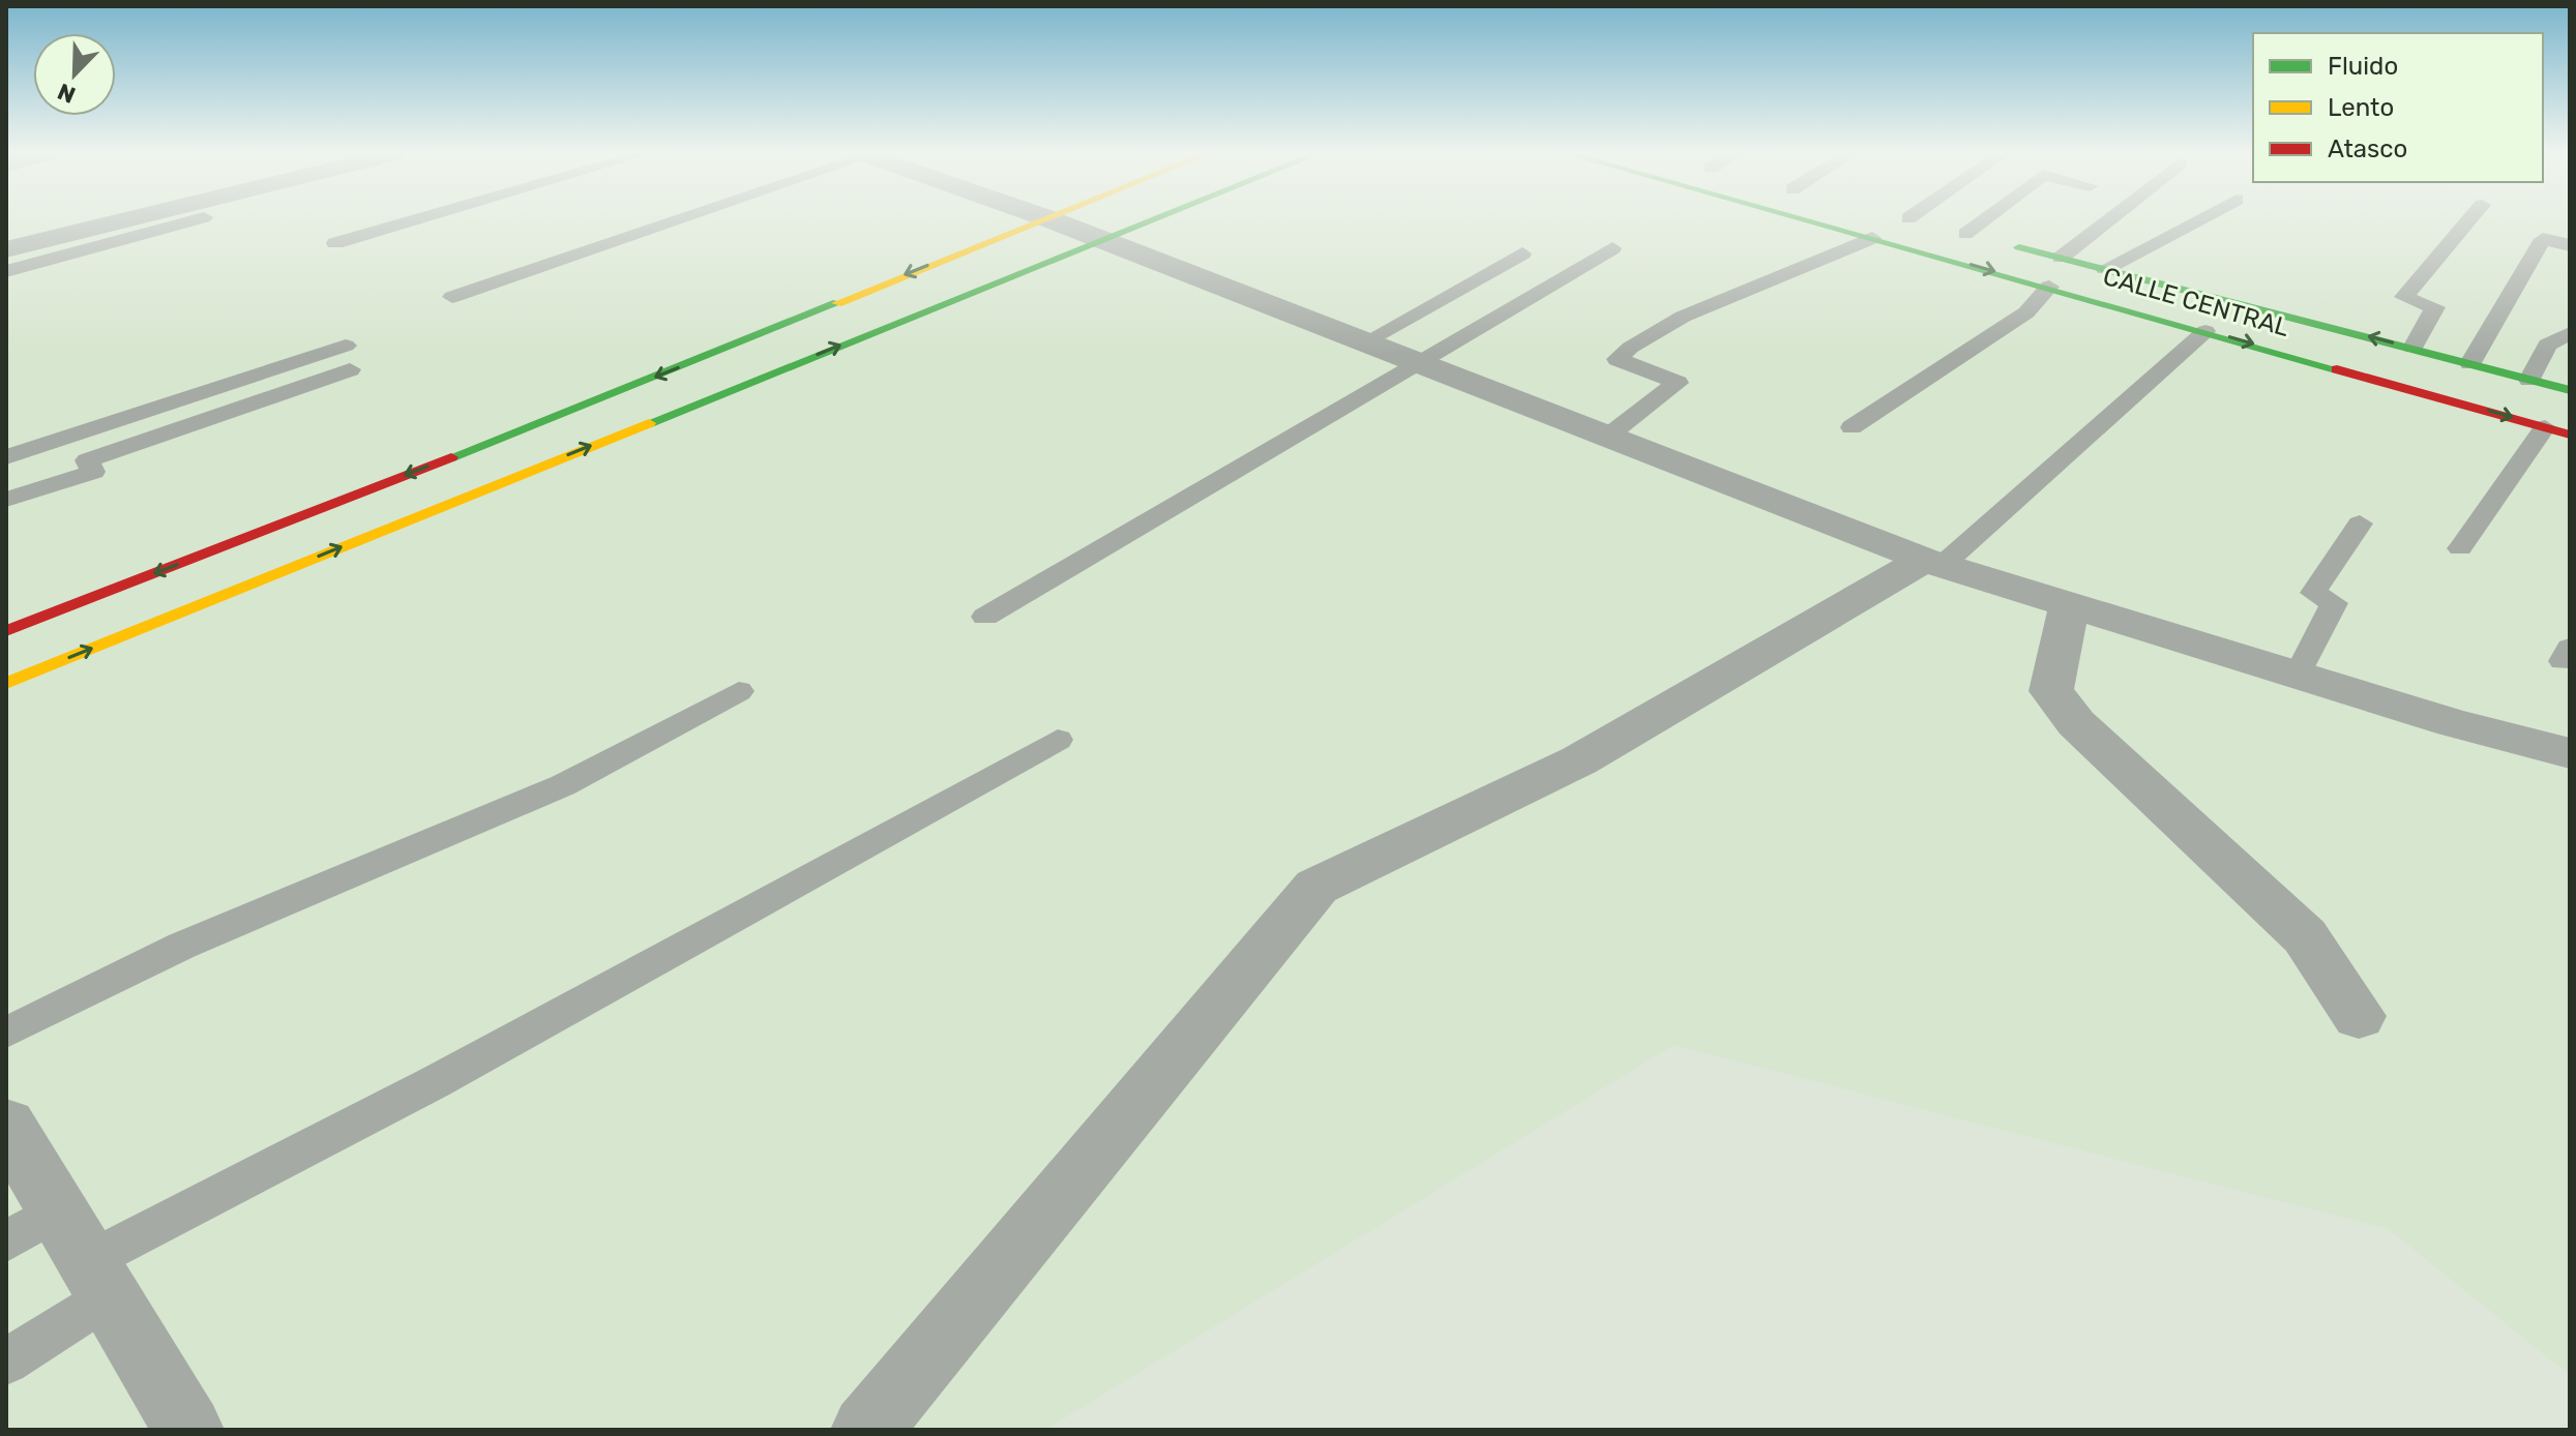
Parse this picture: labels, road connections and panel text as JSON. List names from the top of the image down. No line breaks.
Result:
{"streets":{"street":["CALLE CENTRAL"]},"legend":["Fluido","Lento","Atasco"],"north":"bottom left"}
